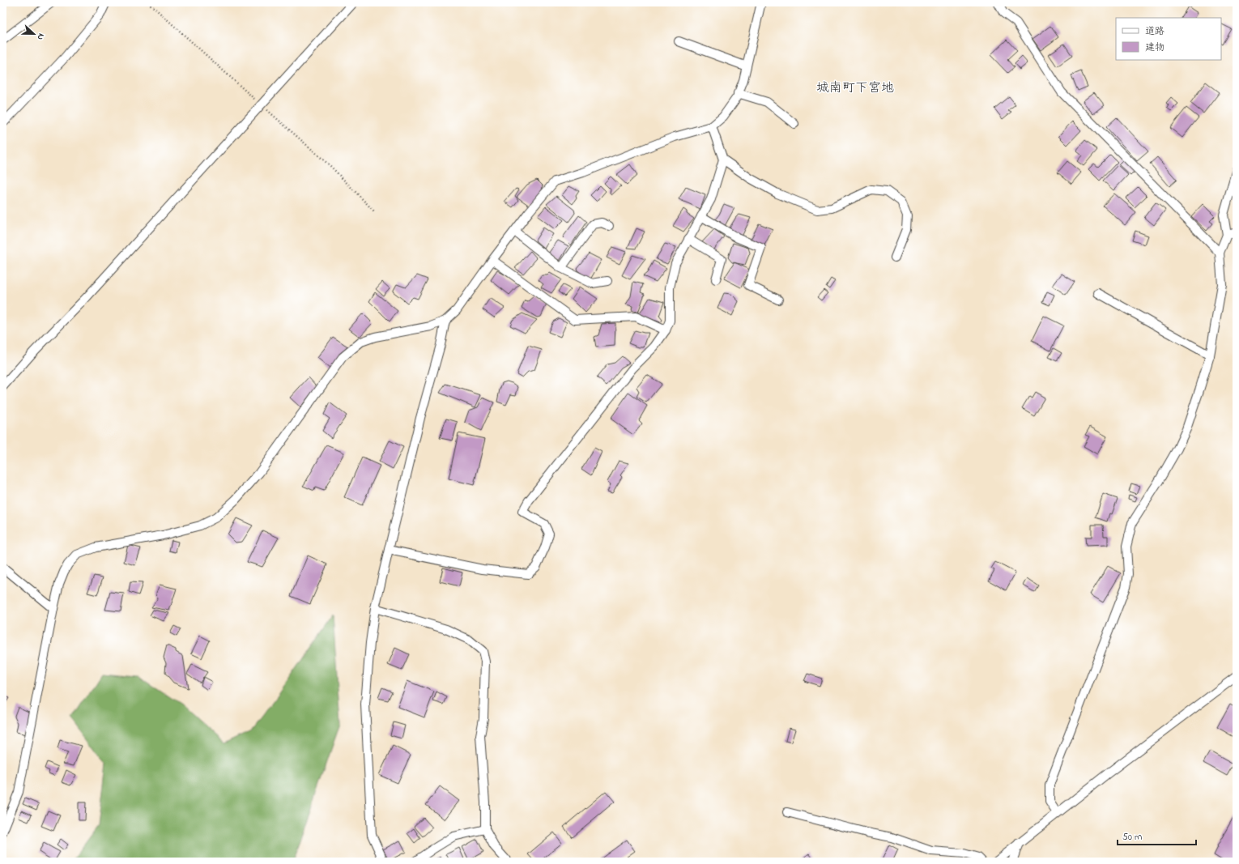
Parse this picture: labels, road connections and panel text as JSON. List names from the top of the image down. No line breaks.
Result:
{"districts":["城南町下宮地"],"legend":["道路","建物"],"scale_bar":"50 m","north":"right"}
